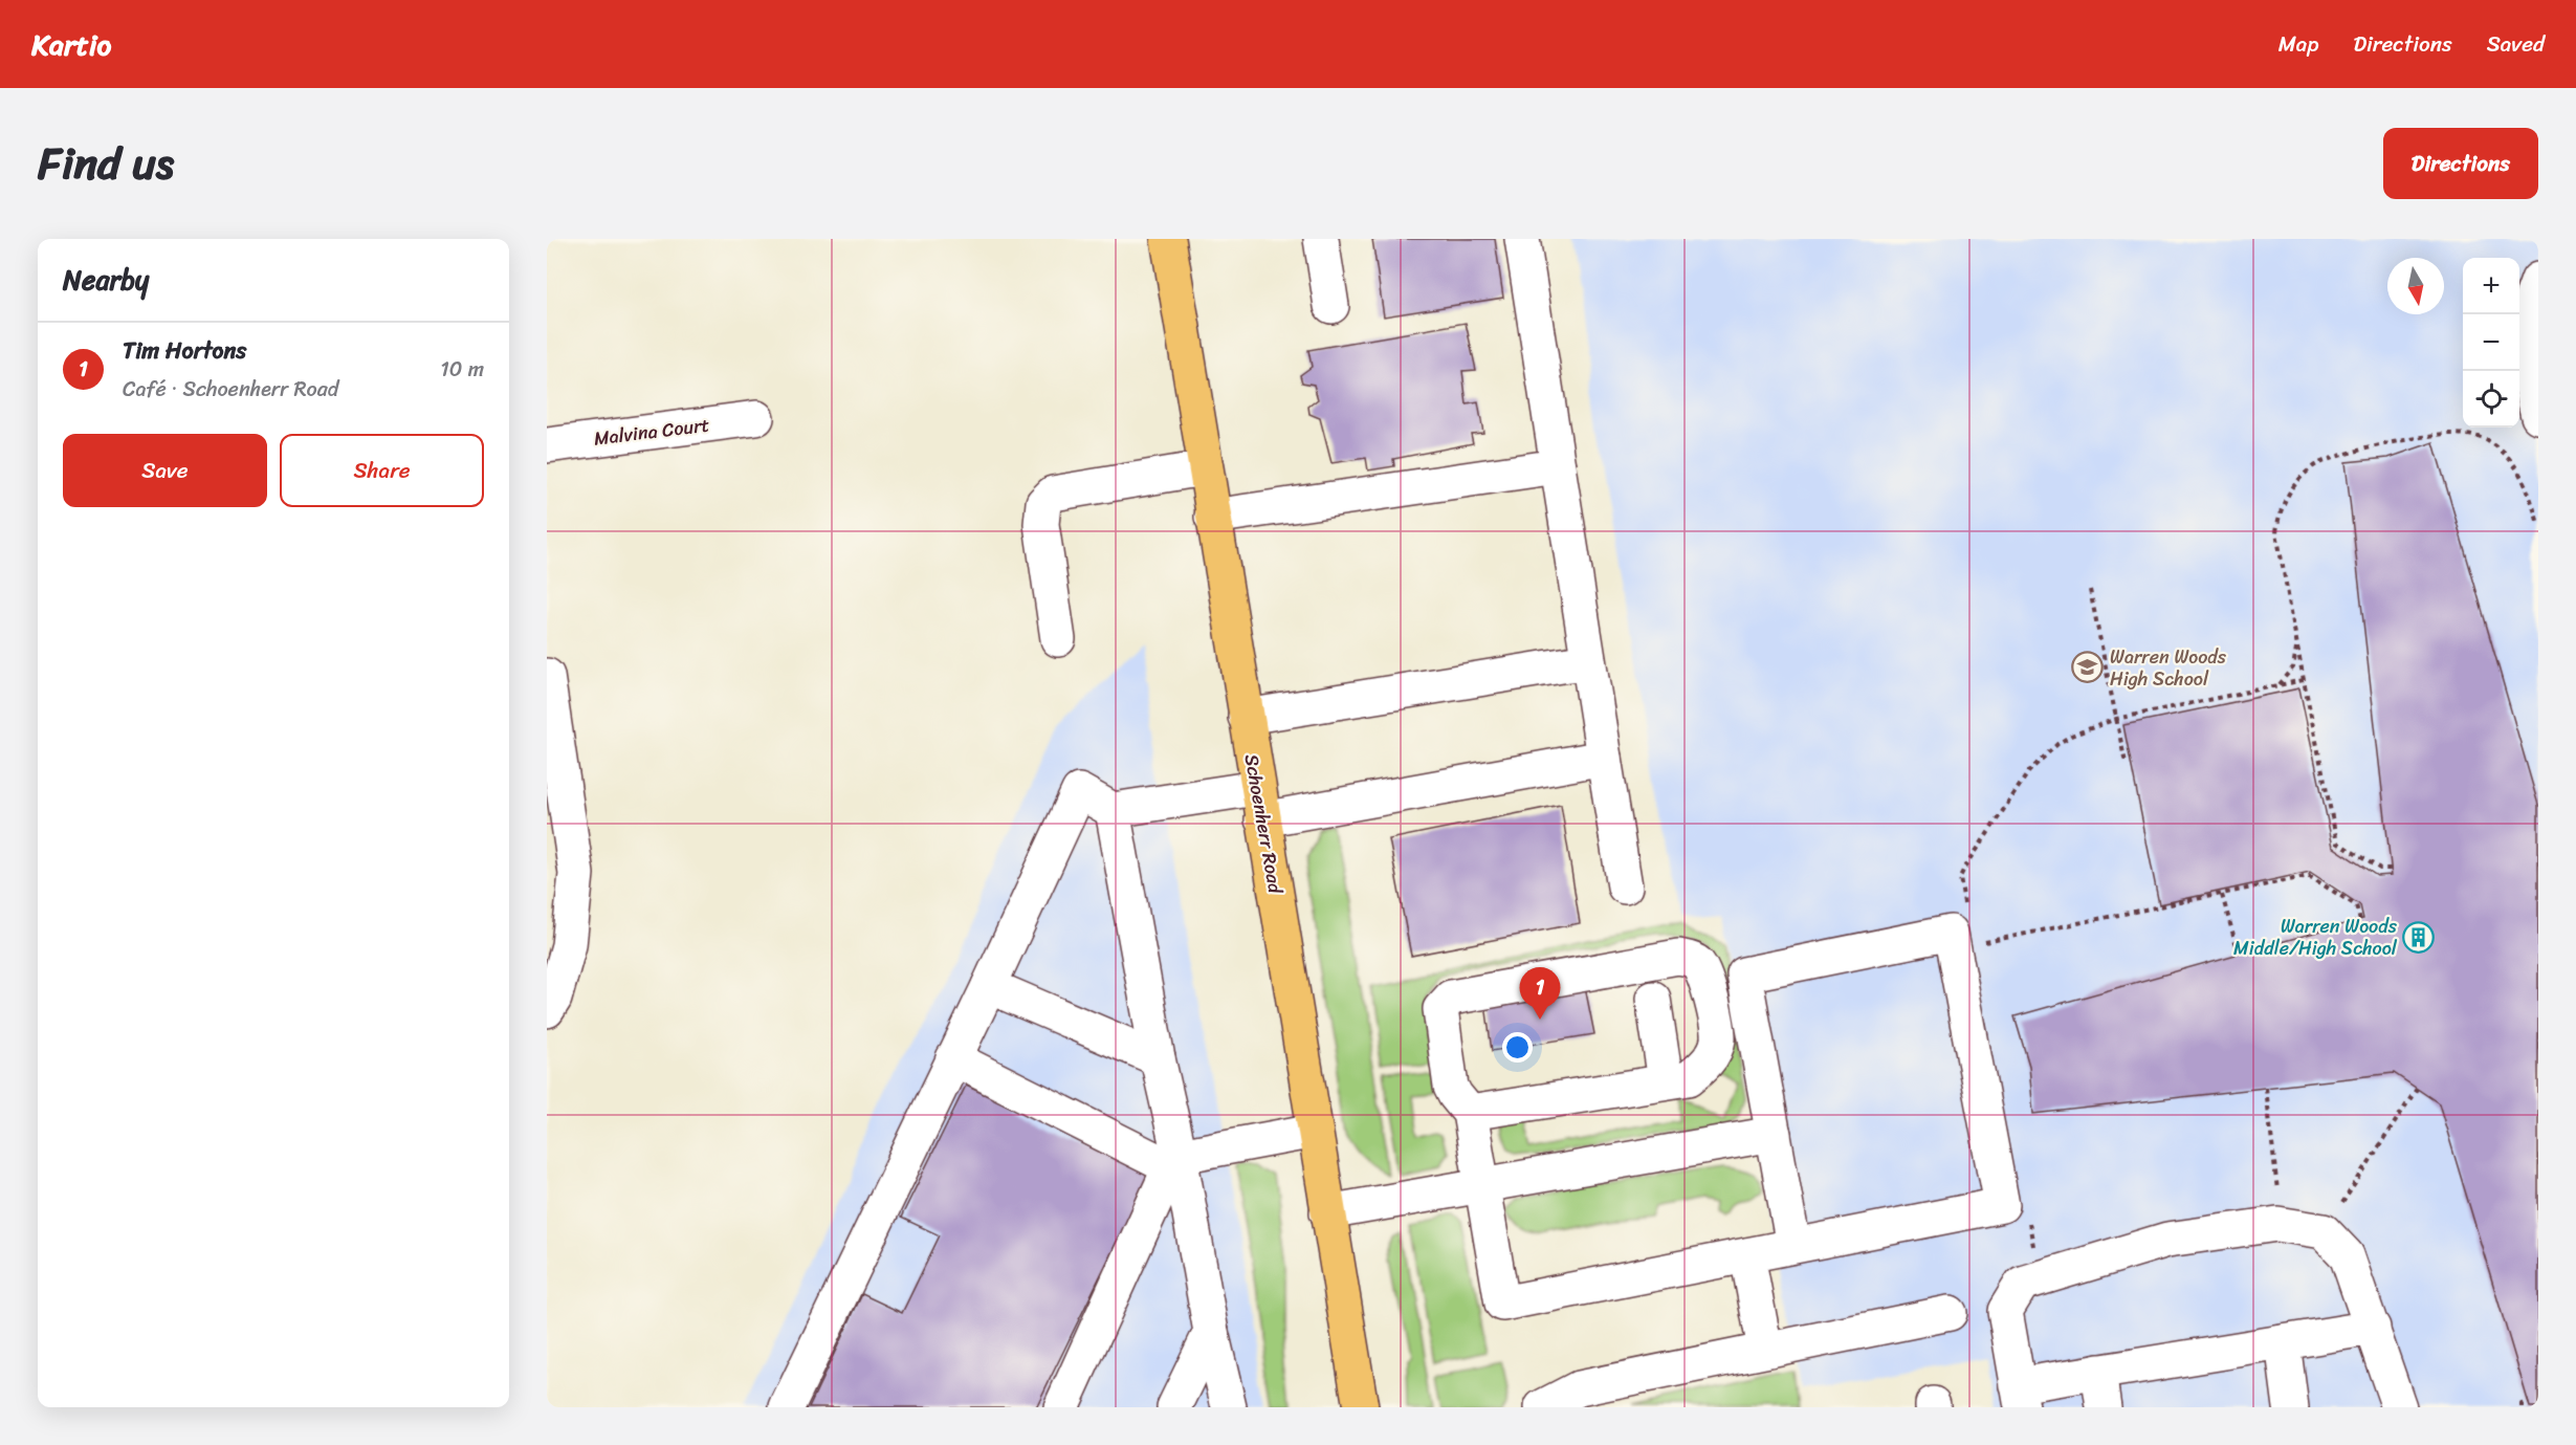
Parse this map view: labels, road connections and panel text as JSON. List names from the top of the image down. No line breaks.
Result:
{"streets":{"main road":["Schoenherr Road"],"street":["Malvina Court"]},"places":{"school or university":["Warren Woods High School"],"building":["Warren Woods Middle/High School"]},"north":"bottom","page":{"header":"Kartio","nav":["Map","Directions","Saved"],"title":"Find us","buttons":["Directions",["Save","Share"]],"heading":"Nearby","map_buttons":["+","−"],"list":[{"mark":"1","name":"Tim Hortons","note":"Café · Schoenherr Road","value":"10 m"}],"pins":"1"}}
